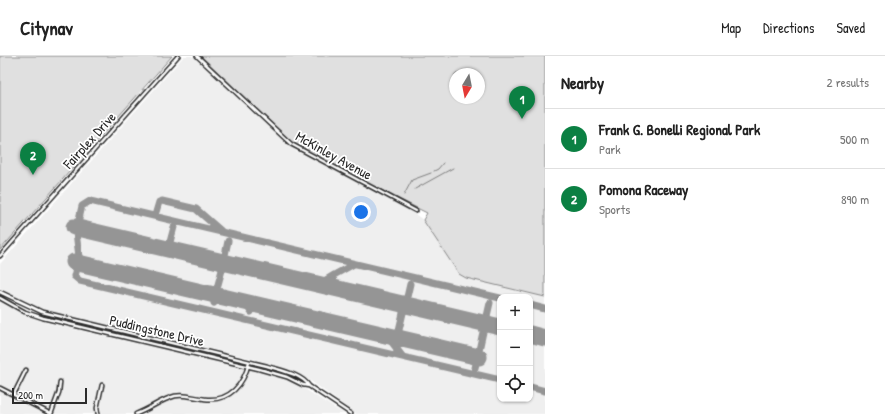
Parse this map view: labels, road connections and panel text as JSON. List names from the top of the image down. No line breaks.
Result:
{"streets":{"street":["Fairplex Drive","McKinley Avenue","Puddingstone Drive"]},"scale_bar":"200 m","north":"bottom","page":{"header":"Citynav","nav":["Map","Directions","Saved"],"heading":["Nearby","2 results"],"pins":["1","2"],"list":[{"mark":"1","name":"Frank G. Bonelli Regional Park","note":"Park","value":"500 m"},{"mark":"2","name":"Pomona Raceway","note":"Sports","value":"890 m"}],"map_buttons":["+","−"],"scale":"200 m"}}
